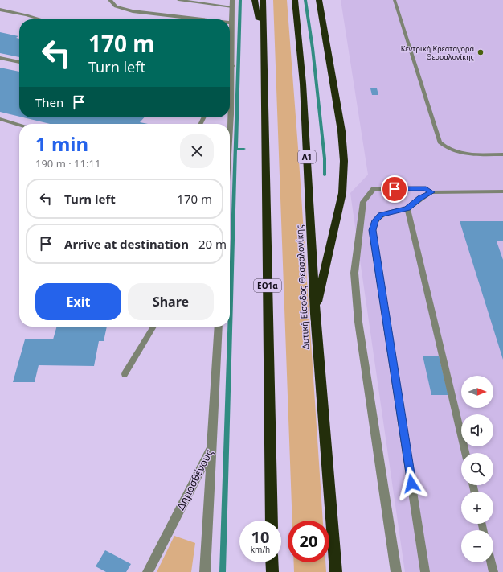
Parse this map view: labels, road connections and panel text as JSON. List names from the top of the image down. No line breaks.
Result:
{"streets":{"highway":["Α1","ΕΟ1α","Δυτική Είσοδος Θεσσαλονίκης"],"street":["Δημοσθένους"]},"places":["Κεντρική Κρεαταγορά Θεσσαλονίκης"],"north":"right","page":{"turn":["170 m","Turn left"],"then":"Then","heading":["1 min","190 m · 11:11"],"list":[{"name":"Turn left","value":"170 m"},{"name":"Arrive at destination","value":"20 m"}],"buttons":["Exit","Share"],"map_buttons":["+","−"],"speed":"10 km/h","limit":"20"}}
